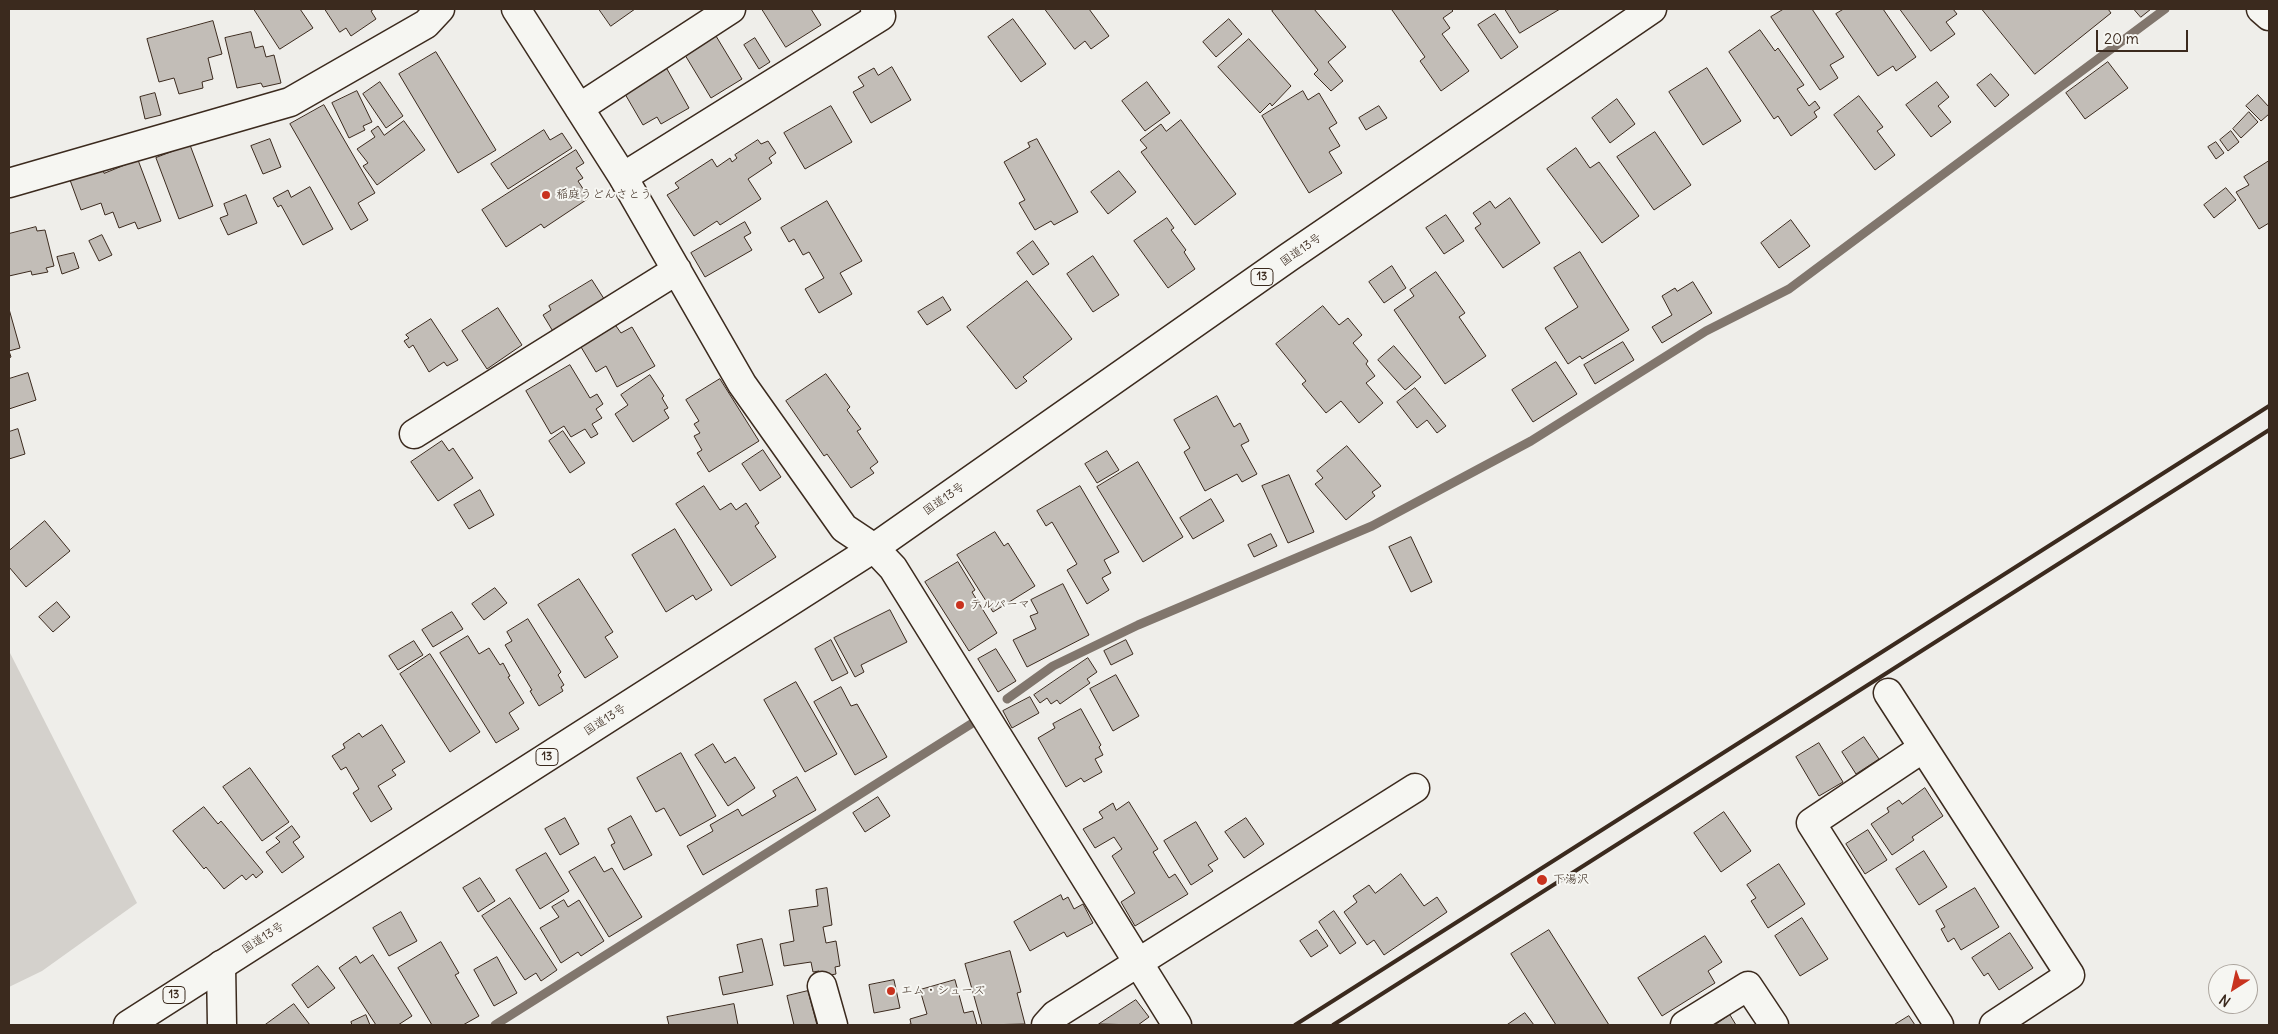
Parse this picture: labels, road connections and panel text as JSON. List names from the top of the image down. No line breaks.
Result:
{"streets":{"main road":["国道13号","13"]},"crossings":[["国道13号","13"]],"places":["稲庭うどんさとう","テルパーマ","下湯沢","エム・シューズ"],"scale_bar":"20 m","north":"bottom left"}
